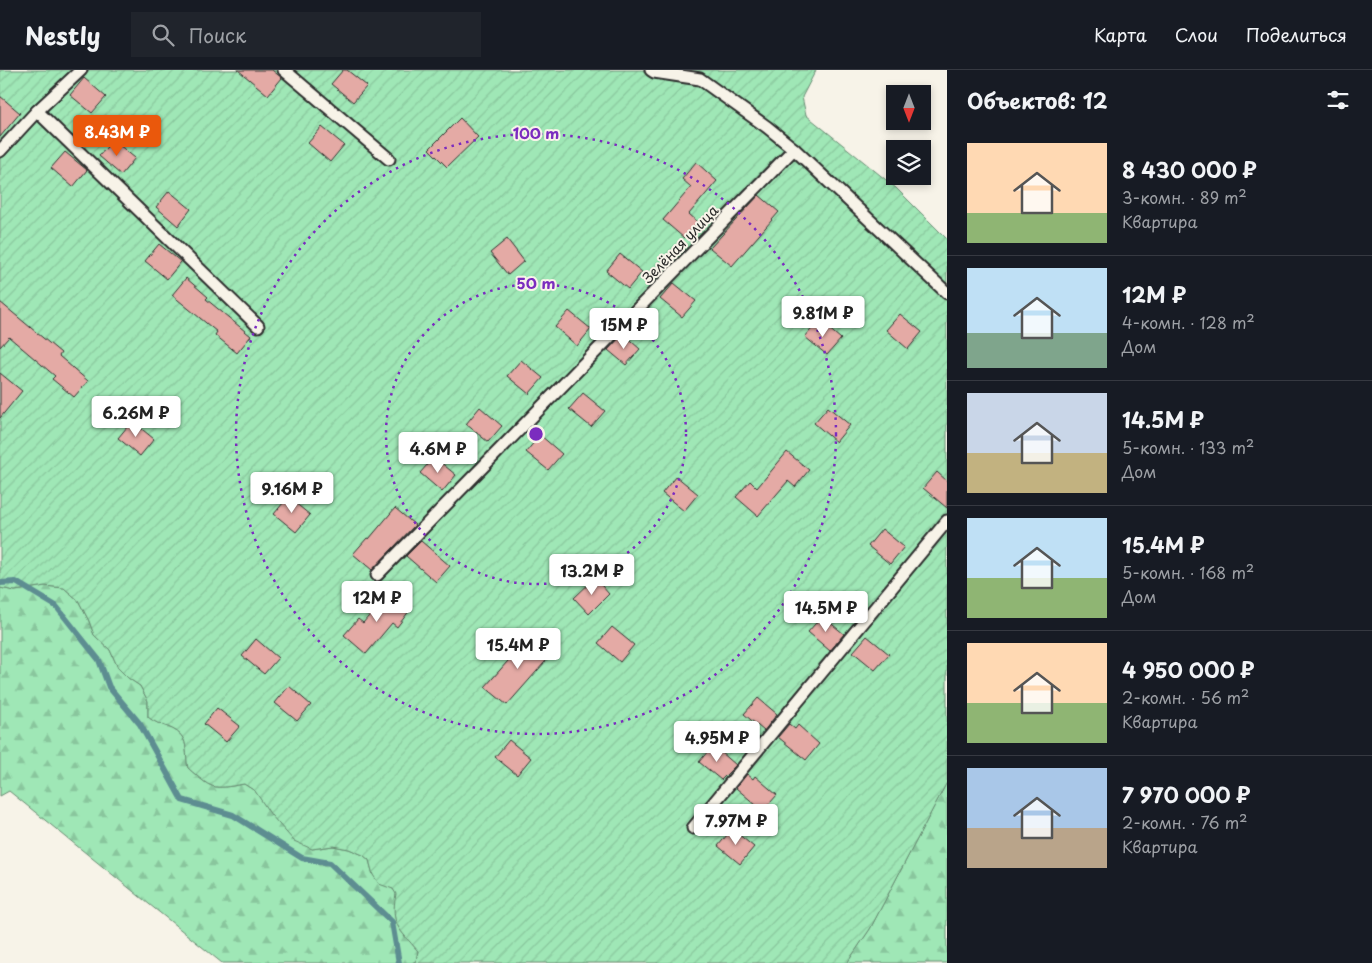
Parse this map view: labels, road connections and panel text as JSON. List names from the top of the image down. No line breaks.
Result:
{"streets":{"lane":["Зелёная улица"]},"north":"bottom","page":{"header":"Nestly","search":"Поиск","nav":["Карта","Слои","Поделиться"],"heading":"Объектов: 12","price":["8.43M ₽","9.81M ₽","15M ₽","6.26M ₽","4.6M ₽","9.16M ₽","13.2M ₽","12M ₽","14.5M ₽","15.4M ₽","4.95M ₽","7.97M ₽"],"list":[{"name":"8 430 000 ₽","note":"3-комн. · 89 m² · Квартира"},{"name":"12M ₽","note":"4-комн. · 128 m² · Дом"},{"name":"14.5M ₽","note":"5-комн. · 133 m² · Дом"},{"name":"15.4M ₽","note":"5-комн. · 168 m² · Дом"},{"name":"4 950 000 ₽","note":"2-комн. · 56 m² · Квартира"},{"name":"7 970 000 ₽","note":"2-комн. · 76 m² · Квартира"}]},"rings":["100 m","50 m"]}
